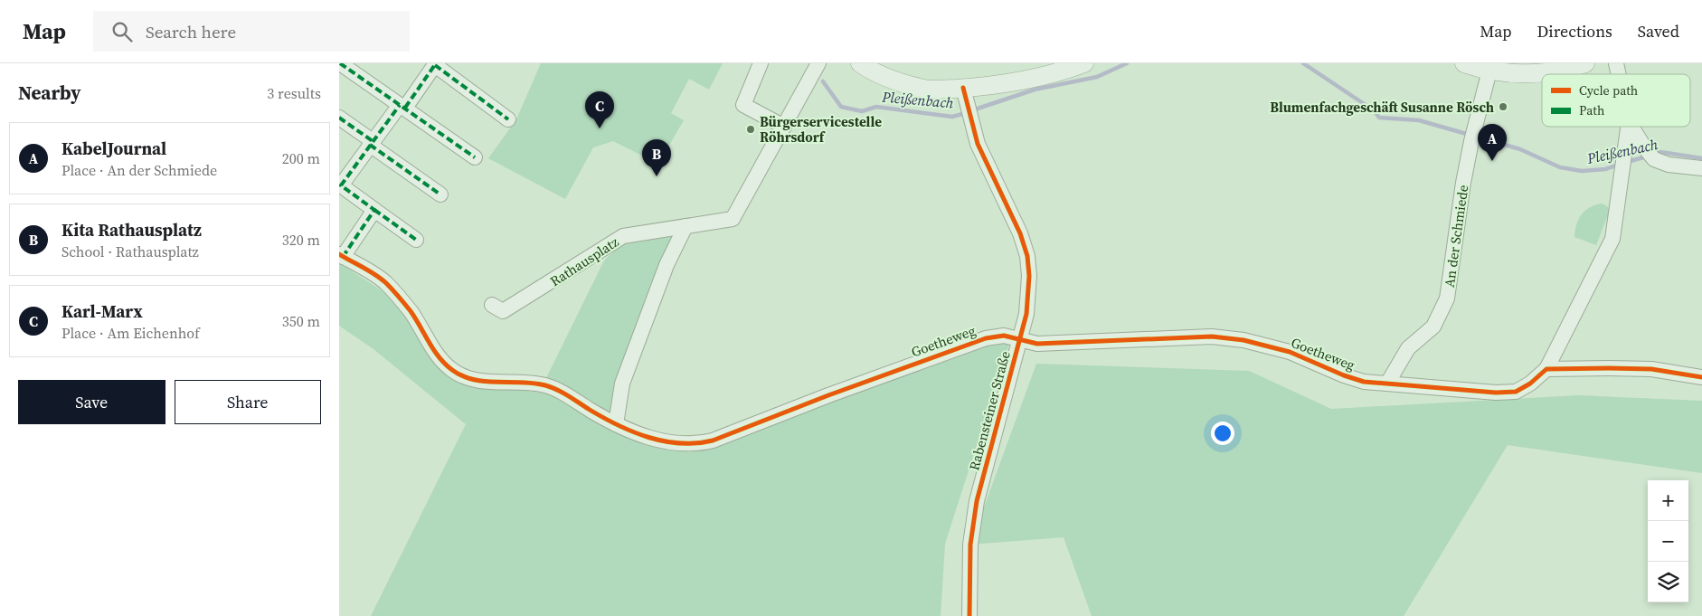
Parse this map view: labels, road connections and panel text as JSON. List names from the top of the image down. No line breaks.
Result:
{"streets":{"street":["An der Schmiede","Rathausplatz","Goetheweg","Rabensteiner Straße"]},"crossings":[["An der Schmiede","Goetheweg"],["Goetheweg","Rabensteiner Straße"]],"water":["Pleißenbach"],"places":["Blumenfachgeschäft Susanne Rösch","Bürgerservicestelle Röhrsdorf"],"legend":["Cycle path","Path"],"page":{"header":"Map","search":"Search here","nav":["Map","Directions","Saved"],"heading":["Nearby","3 results"],"pins":["C","A","B"],"list":[{"mark":"A","name":"KabelJournal","note":"Place · An der Schmiede","value":"200 m"},{"mark":"B","name":"Kita Rathausplatz","note":"School · Rathausplatz","value":"320 m"},{"mark":"C","name":"Karl-Marx","note":"Place · Am Eichenhof","value":"350 m"}],"buttons":["Save","Share"],"map_buttons":["+","−"]}}
